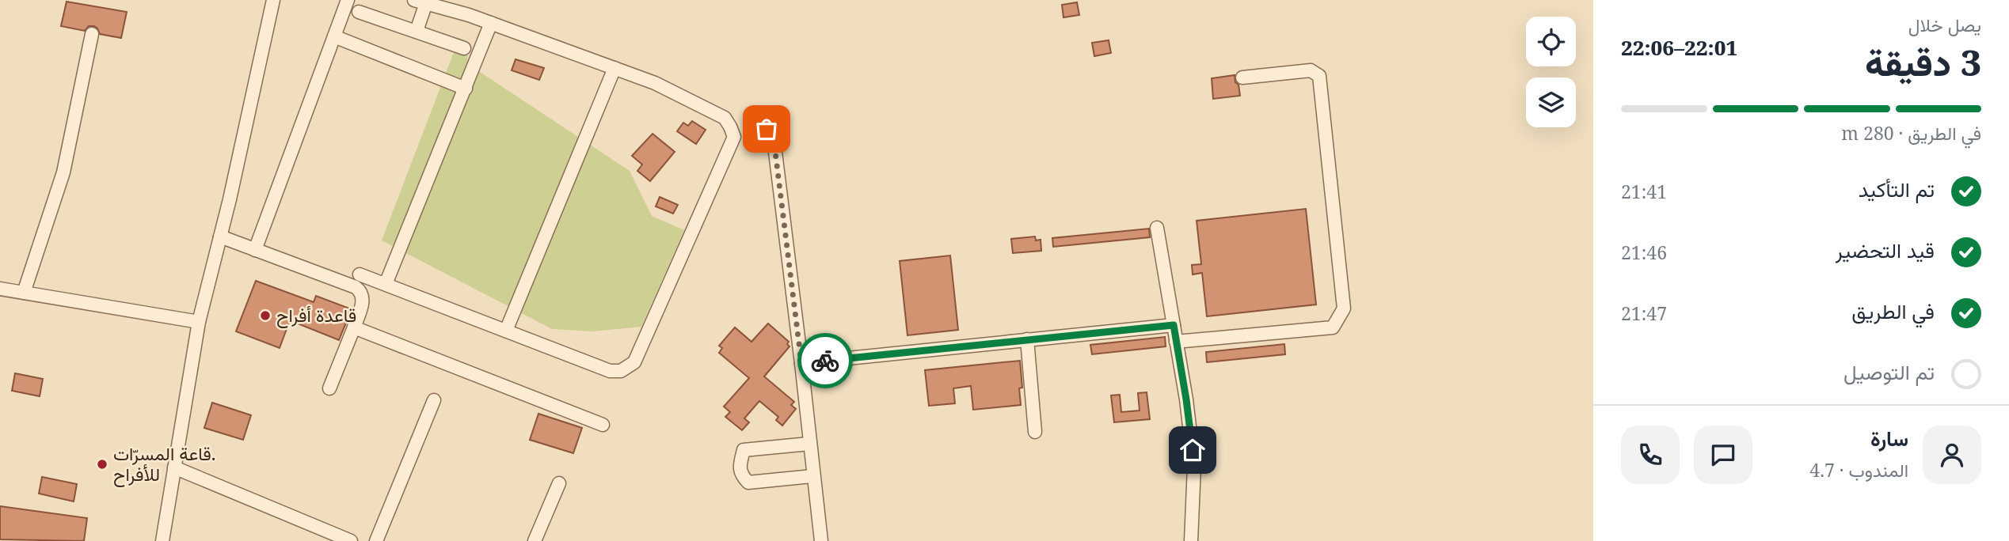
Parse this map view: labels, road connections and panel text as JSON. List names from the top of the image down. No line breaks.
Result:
{"places":["قاعدة أفراح","قاعة المسرّات. للأفراح"],"page":{"heading":["3 دقيقة","يصل خلال","22:01–22:06"],"panel":["سارة","المندوب · 4.7"],"bar":"في الطريق · 280 m","list":[["تم التأكيد","21:41"],["قيد التحضير","21:46"],["في الطريق","21:47"],"تم التوصيل"]}}
